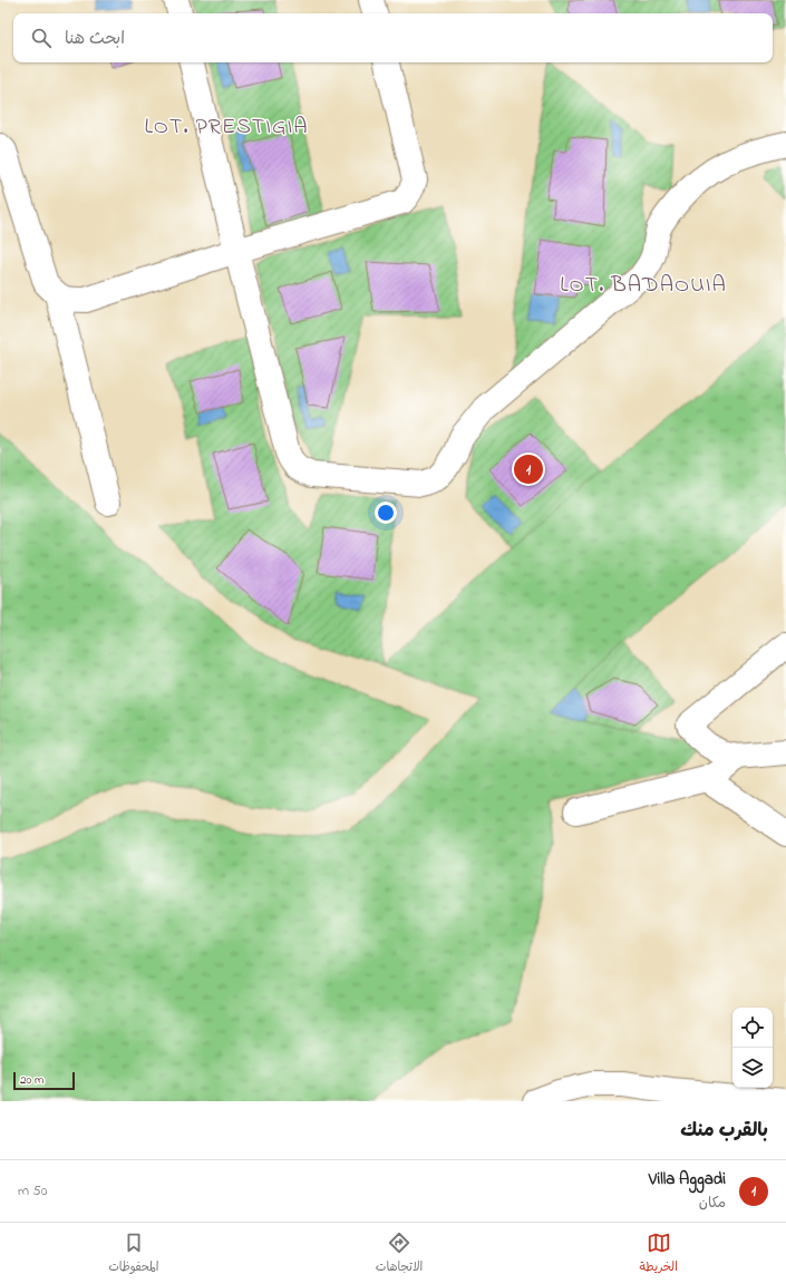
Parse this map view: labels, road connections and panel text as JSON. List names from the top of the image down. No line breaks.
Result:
{"districts":["LOT. PRESTIGIA","LOT. BADAOUIA"],"scale_bar":"20 m","page":{"search":"ابحث هنا","pins":"1","scale":"20 m","heading":"بالقرب منك","list":[{"mark":"1","name":"Villa Aggadi","note":"مكان","value":"50 m"}],"nav":["الخريطة","الاتجاهات","المحفوظات"]}}
